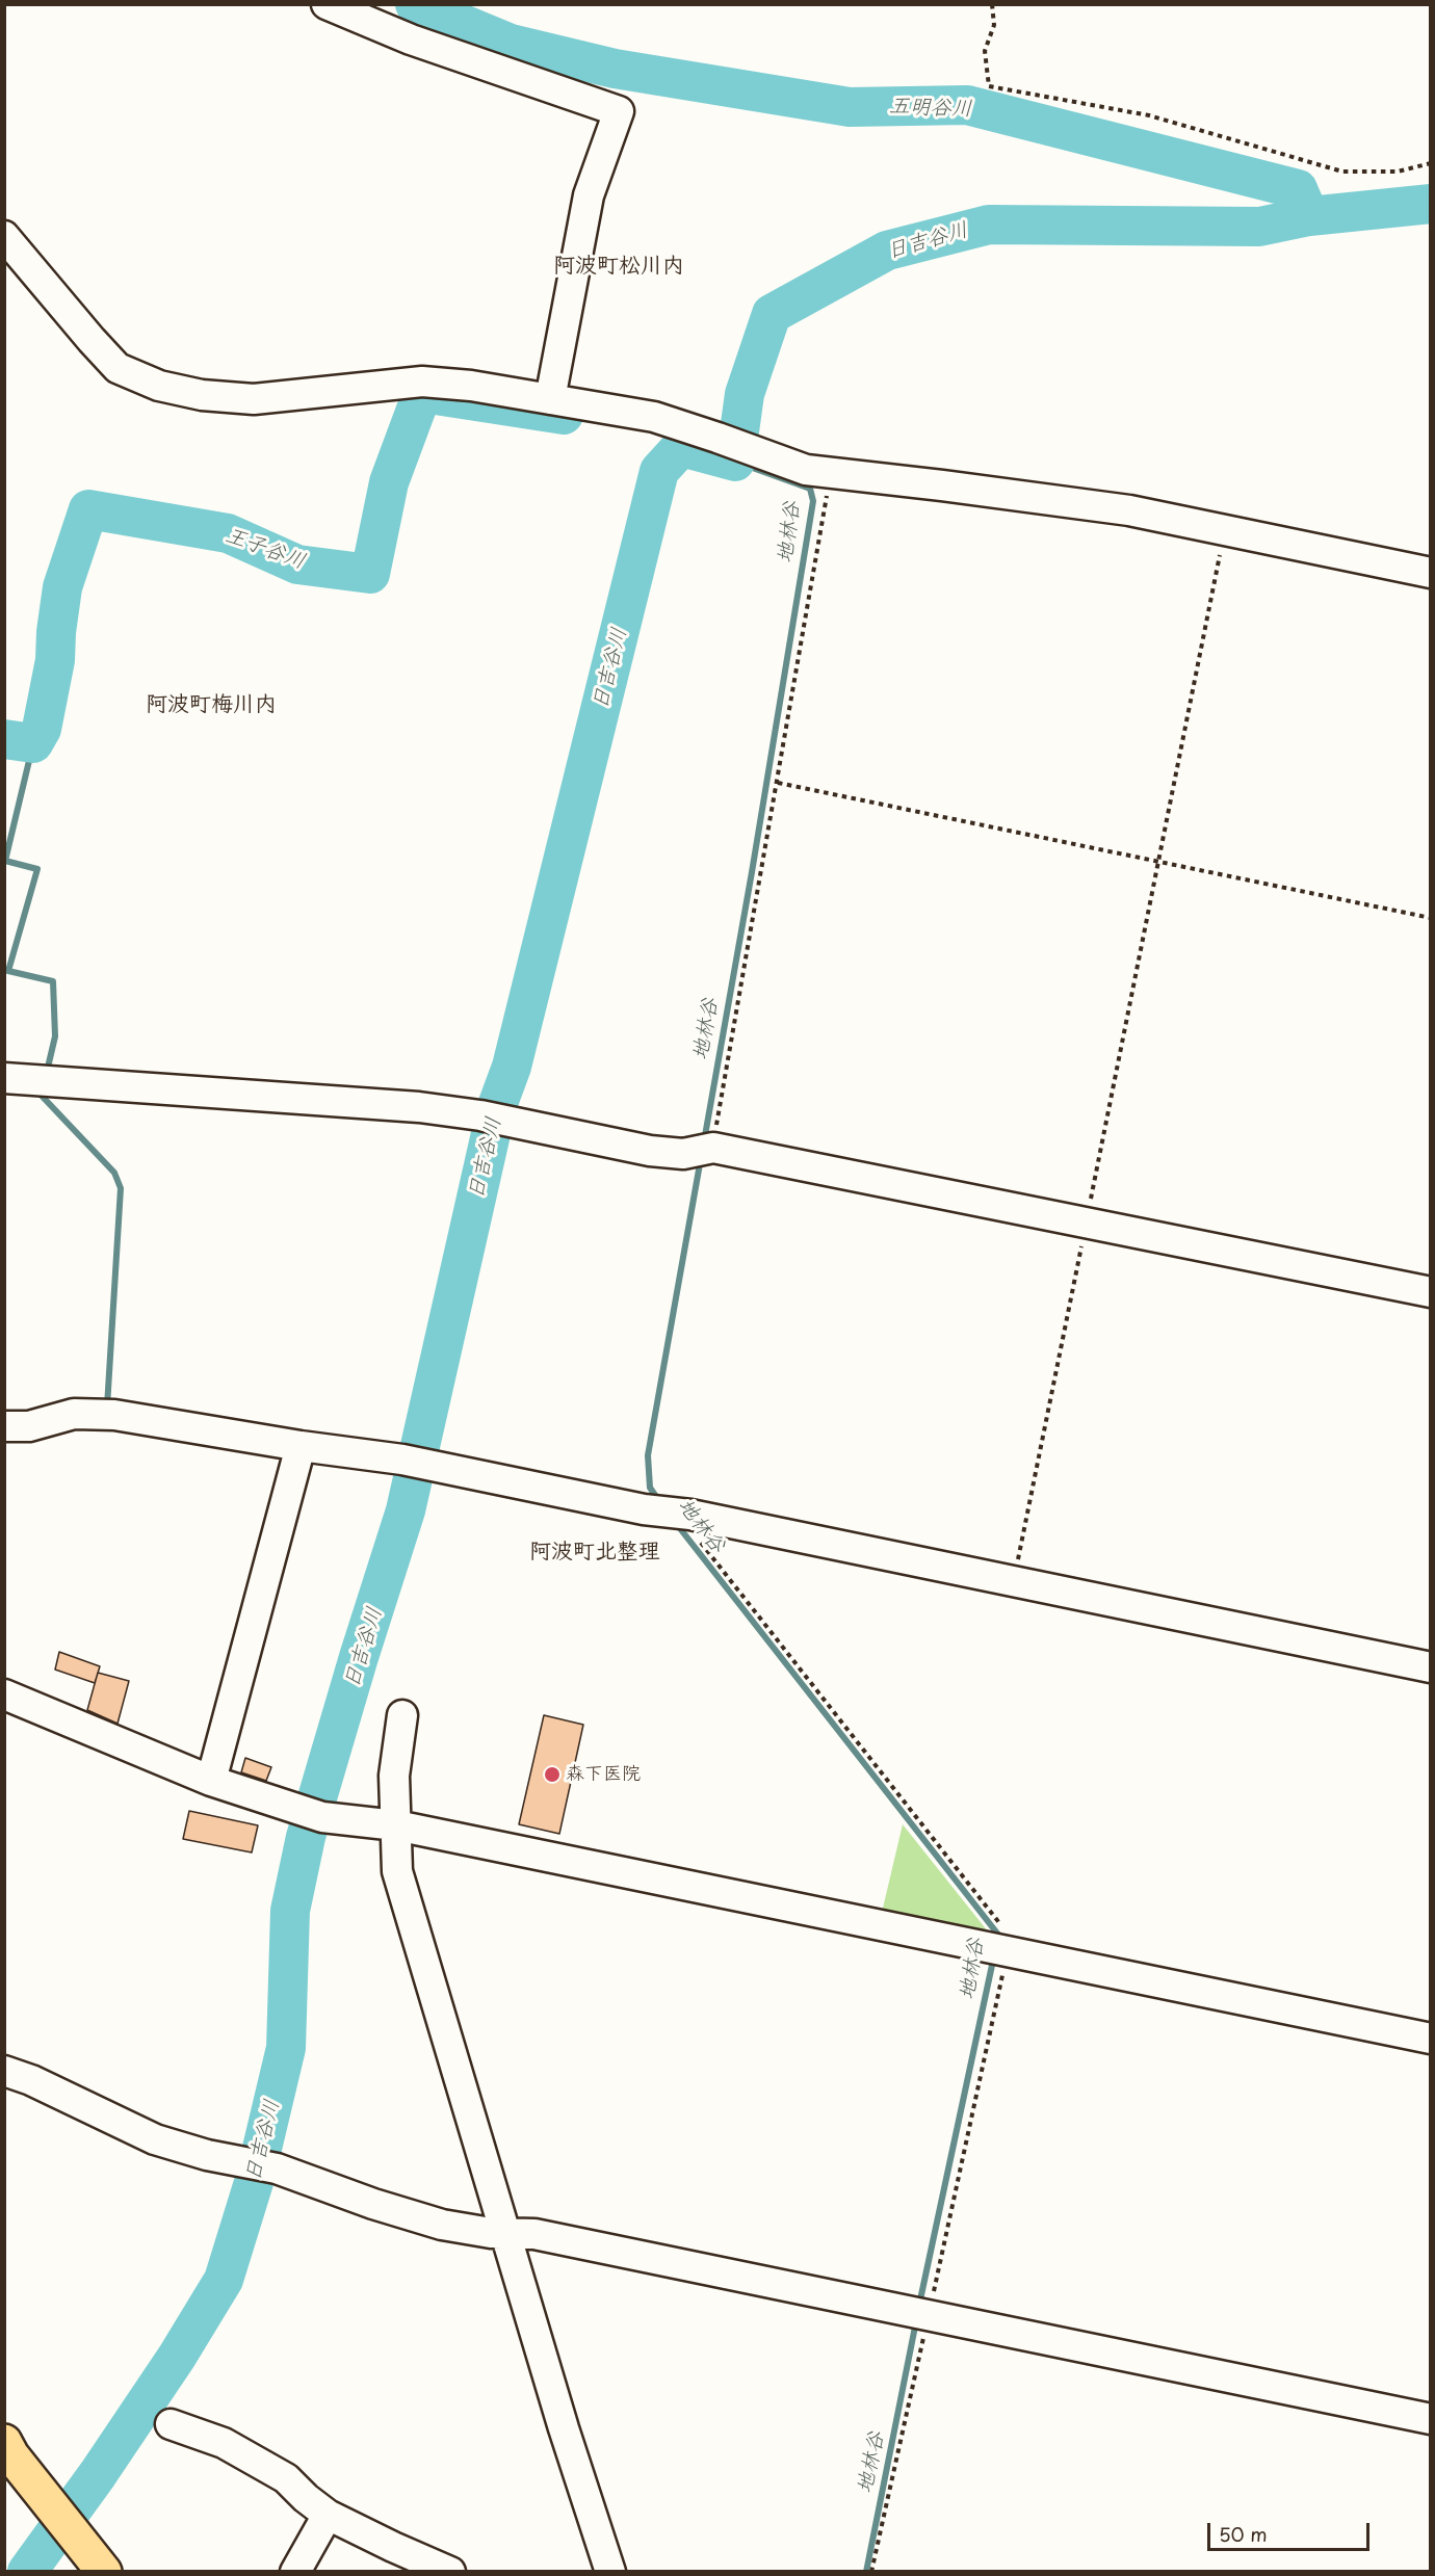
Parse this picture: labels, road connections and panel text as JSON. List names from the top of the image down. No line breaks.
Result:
{"districts":["阿波町松川内","阿波町梅川内","阿波町北整理"],"water":["五明谷川","日吉谷川","地林谷","王子谷川"],"places":["森下医院"],"scale_bar":"50 m"}
